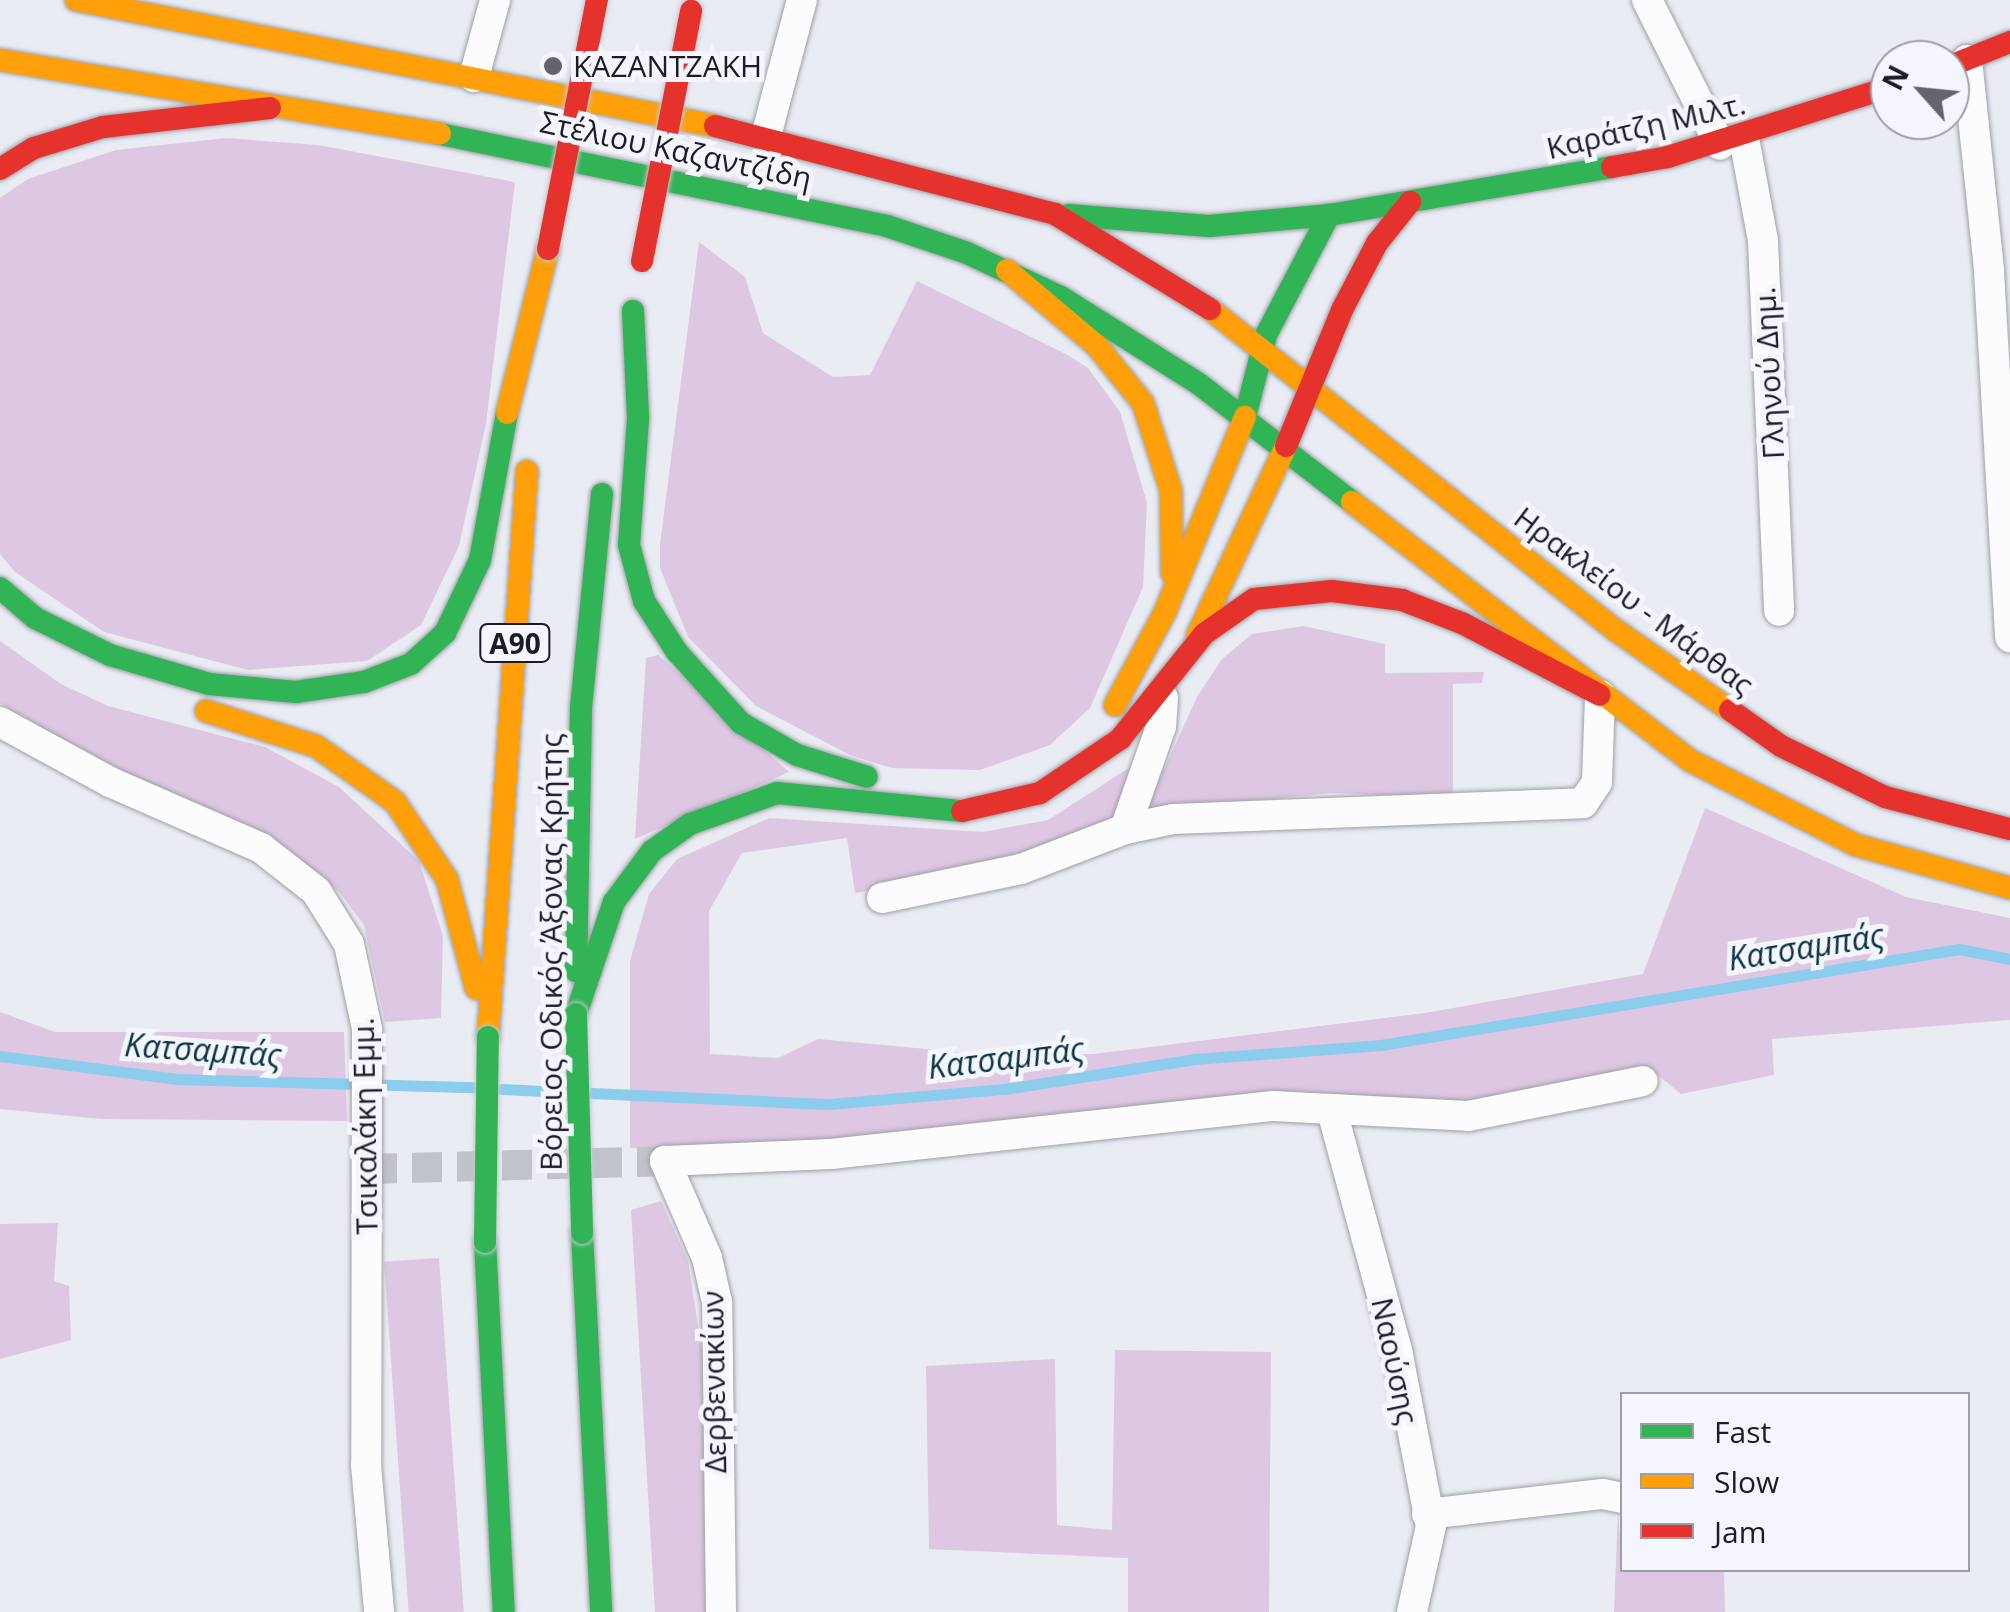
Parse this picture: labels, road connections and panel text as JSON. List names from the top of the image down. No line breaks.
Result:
{"streets":{"main road":["Καράτζη Μιλτ.","Στέλιου Καζαντζίδη","Ηρακλείου - Μάρθας","Α90","Βόρειος Οδικός Άξονας Κρήτης"],"street":["Γληνού Δημ.","Τσικαλάκη Εμμ.","Ναούσης","Δερβενακίων"]},"crossings":[["Καράτζη Μιλτ.","Στέλιου Καζαντζίδη"],["Καράτζη Μιλτ.","Γληνού Δημ."],["Στέλιου Καζαντζίδη","Ηρακλείου - Μάρθας"],["Ναούσης","Δερβενακίων"]],"water":["Κατσαμπάς"],"places":["ΚΑΖΑΝΤΖΑΚΗ"],"legend":["Fast","Slow","Jam"],"north":"top left"}
